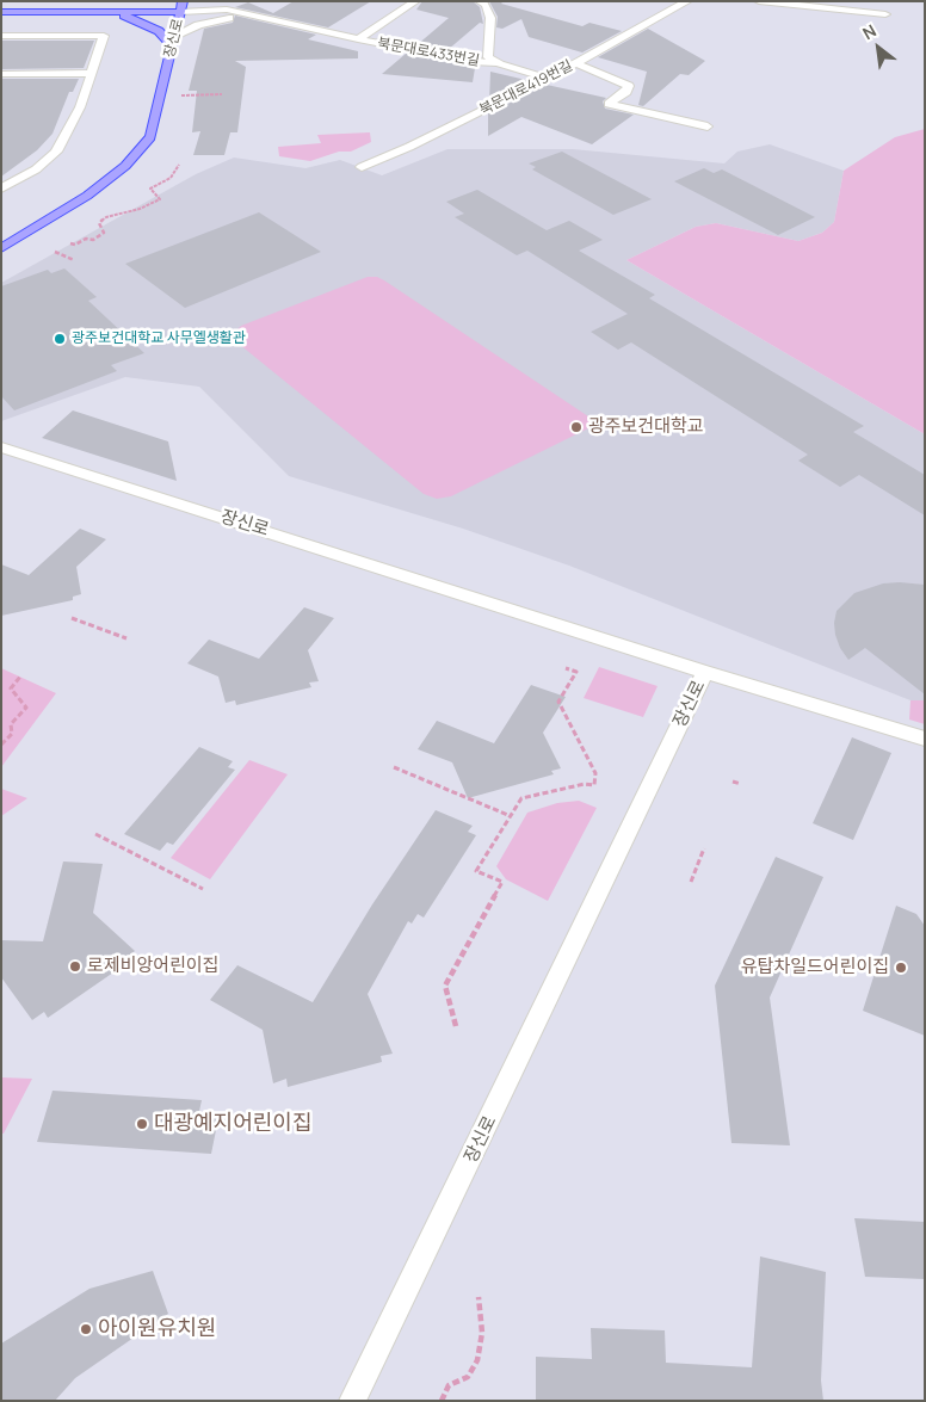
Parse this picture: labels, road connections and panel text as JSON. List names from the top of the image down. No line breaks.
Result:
{"streets":{"main road":["장신로"],"street":["북문대로433번길","북문대로419번길"]},"crossings":[["북문대로433번길","북문대로419번길"]],"places":["광주보건대학교 사무엘생활관","광주보건대학교","로제비앙어린이집","유탑차일드어린이집","대광예지어린이집","아이원유치원"],"north":"top left"}
